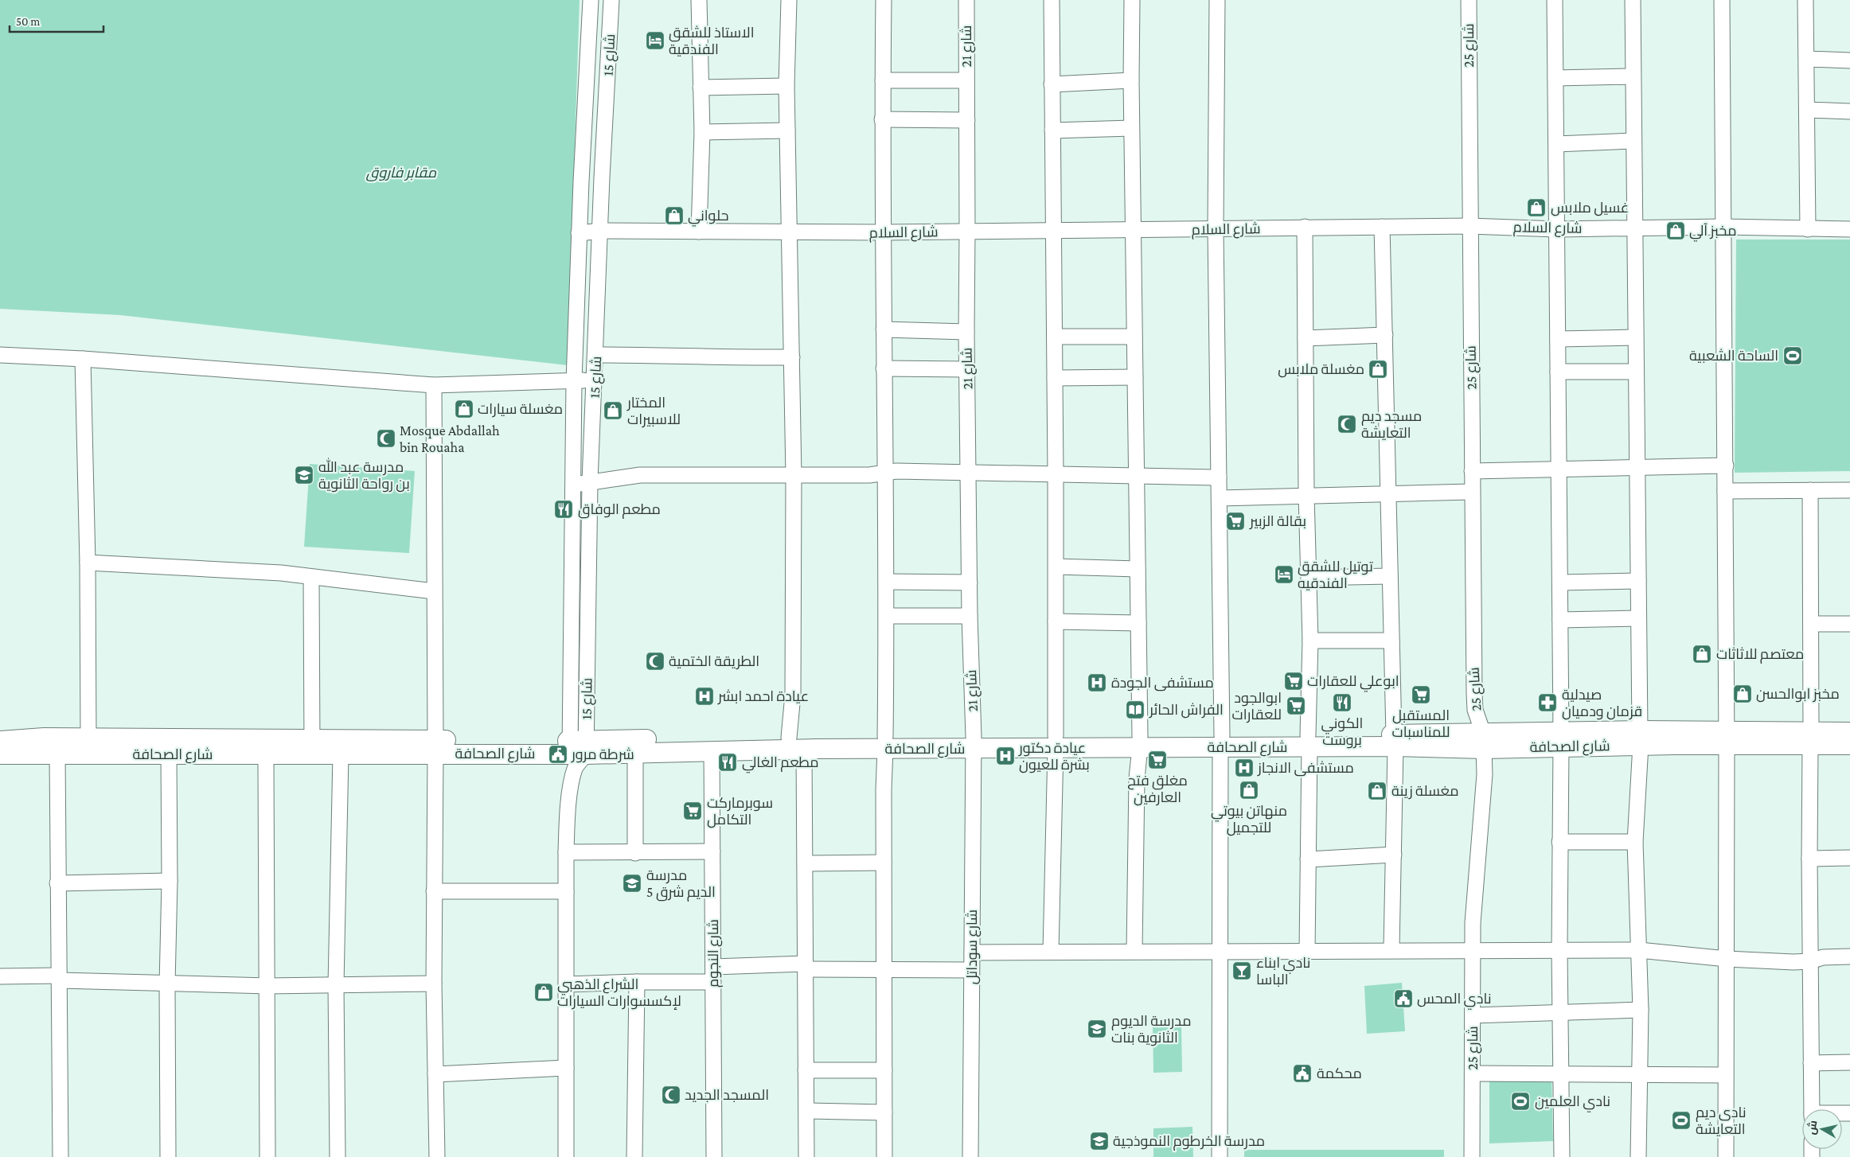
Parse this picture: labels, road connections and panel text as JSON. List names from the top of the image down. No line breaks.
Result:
{"streets":{"main road":["شارع الصحافة"],"street":["شارع 25","شارع 21","شارع 15","شارع السلام","شارع سوداتل","شارع النجوم"]},"crossings":[["شارع 25","شارع السلام"],["شارع 25","شارع الصحافة"],["شارع 21","شارع السلام"],["شارع 21","شارع الصحافة"],["شارع 21","شارع سوداتل"],["شارع 15","شارع السلام"],["شارع 15","شارع الصحافة"],["شارع الصحافة","شارع سوداتل"],["شارع الصحافة","شارع النجوم"]],"parks":["مقابر فاروق"],"places":{"hotel":["الاستاذ للشقق الفندقية","توتيل للشقق الفندقيه"],"shop":["غسيل ملابس","حلواني","مخبز آلي","مغسلة ملابس","مغسلة سيارات","المختار للاسبيرات","معتصم للاثاثات","مخبز ابوالحسن","منهاتن بيوتي للتجميل","مغسلة زينة","الشراع الذهبي لإكسسوارات السيارات"],"sports":["الساحة الشعبية","نادي العلمين","نادى ديم التعايشة"],"mosque":["مسجد ديم التعايشة","Mosque Abdallah bin Rouaha","الطريقة الختمية","المسجد الجديد"],"school or university":["مدرسة عبد الله بن رواحة الثانوية","مدرسة الديم شرق 5","مدرسة الديوم الثانوية بنات","مدرسة الخرطوم النموذجية"],"restaurant":["مطعم الوفاق","الكوني بروست","مطعم الغالي"],"supermarket":["بقالة الزبير","ابوعلي للعقارات","المستقبل للمناسبات","ابوالجود للعقارات","مغلق فتح العارفين","سوبرماركت التكامل"],"hospital":["مستشفى الجودة","عيادة احمد ابشر","عيادة دكتور بشرة للعيون","مستشفى الانجاز"],"pharmacy":["صيدلية قزمان ودميان"],"library":["الفراش الحائر"],"public building":["شرطة مرور","نادي المحس","محكمة"],"bar":["نادي ابناء الباسا"]},"scale_bar":"50 m","north":"left"}
